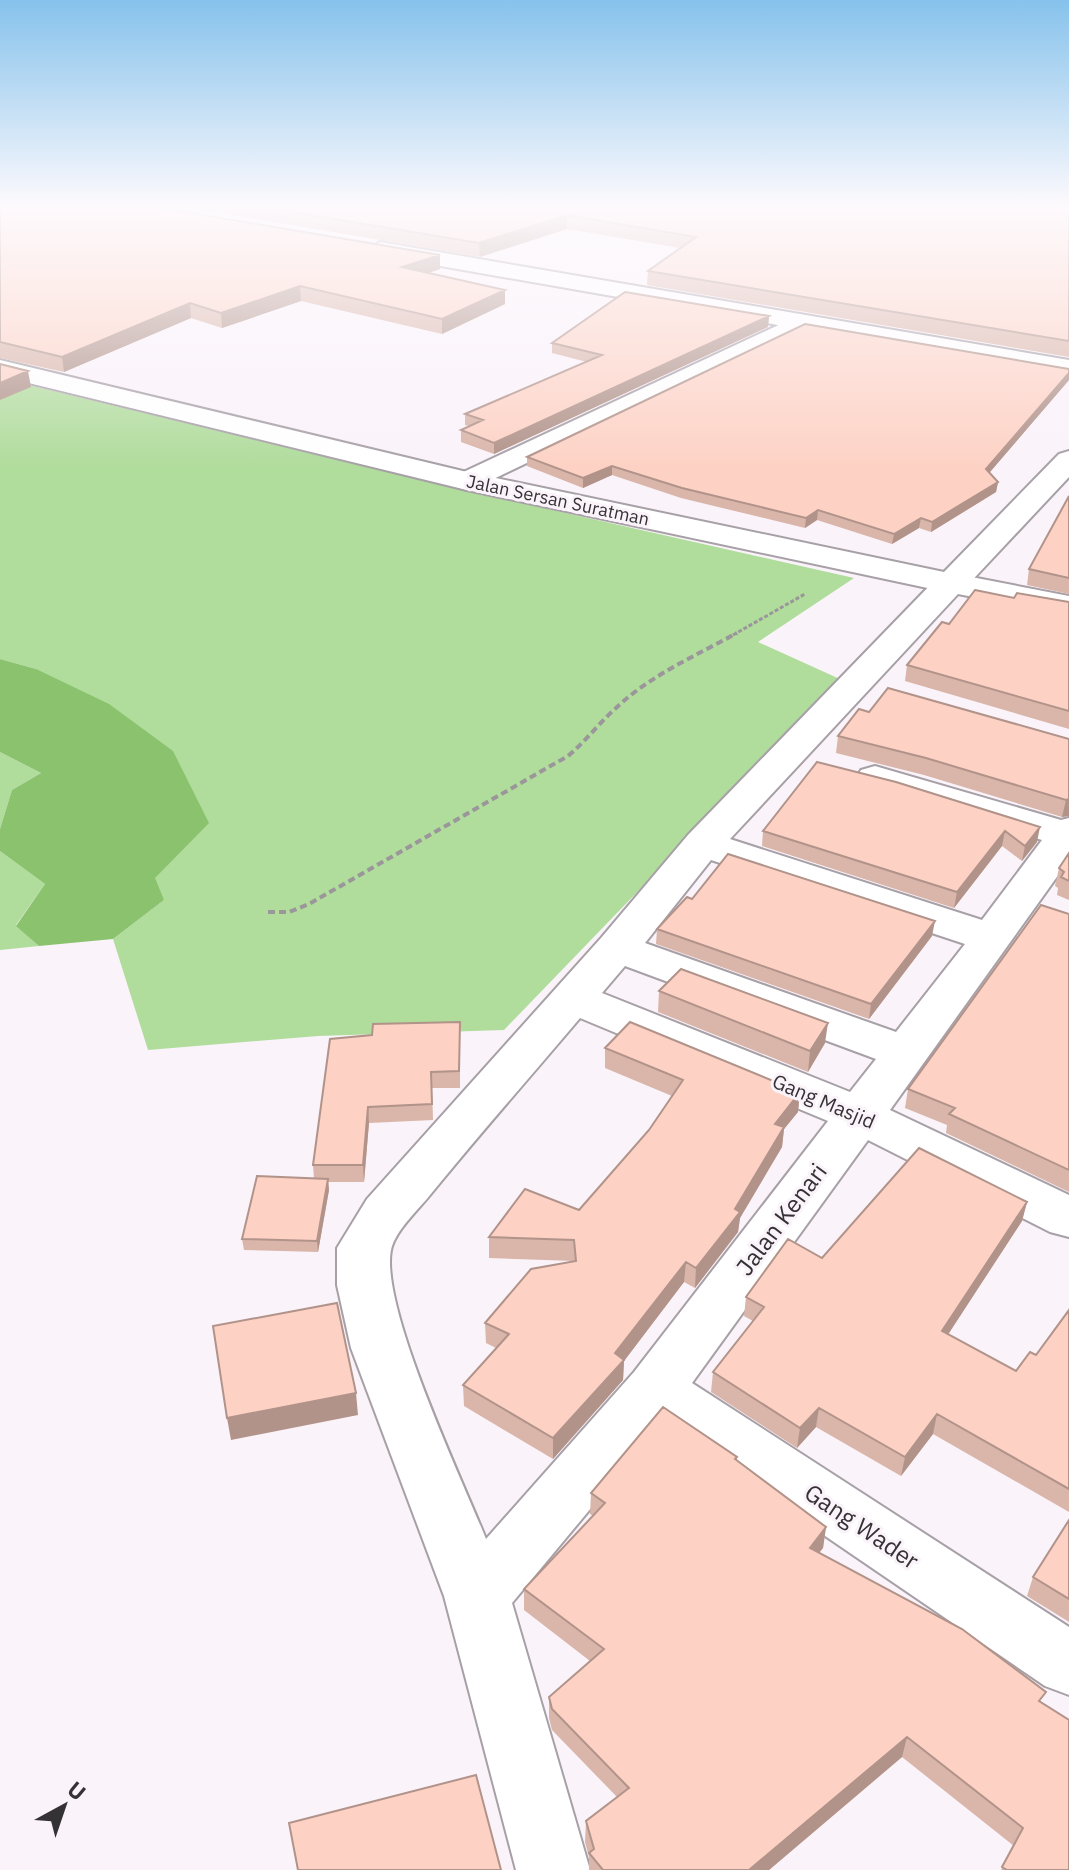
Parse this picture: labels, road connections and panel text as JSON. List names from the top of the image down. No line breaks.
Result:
{"streets":{"street":["Jalan Sersan Suratman","Gang Masjid","Jalan Kenari","Gang Wader"]},"crossings":[["Gang Masjid","Jalan Kenari"],["Jalan Kenari","Gang Wader"]],"north":"top right"}
